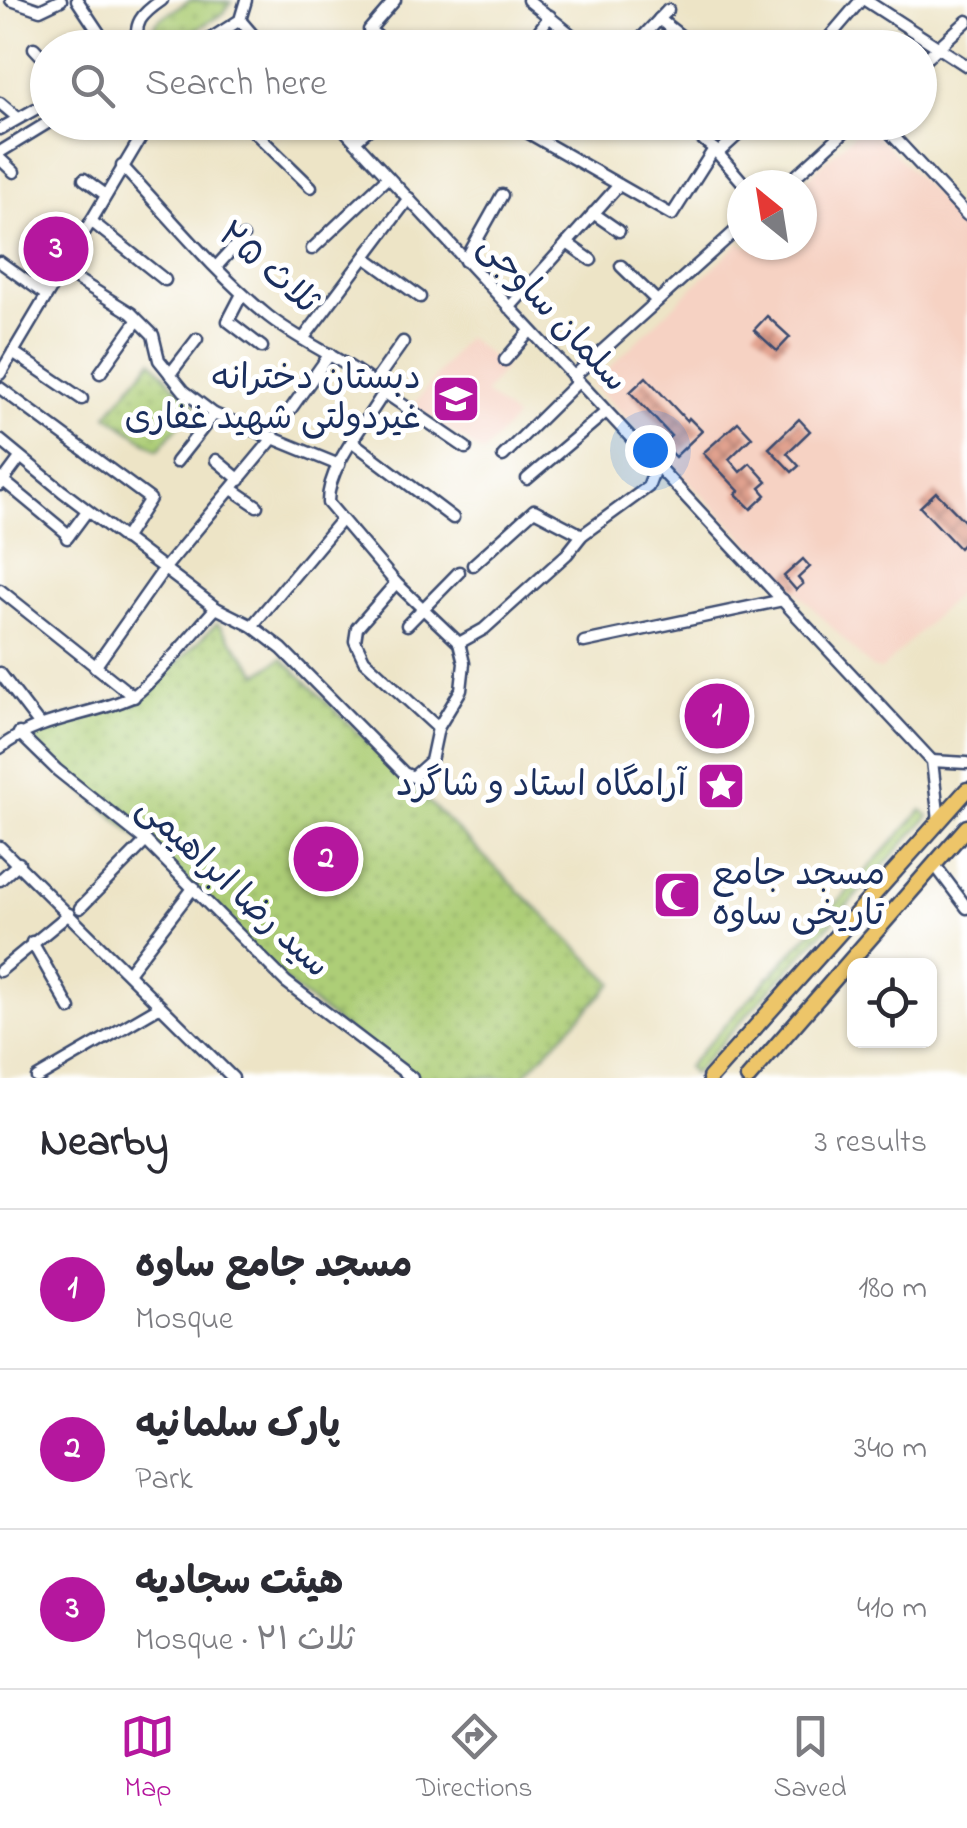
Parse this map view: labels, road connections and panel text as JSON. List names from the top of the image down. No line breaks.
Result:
{"streets":{"street":["ثلاث ۲۵","سلمان ساوجی","سید رضا ابراهیمی"]},"places":{"school or university":["دبستان دخترانه غیردولتی شهید غفاری"],"place":["آرامگاه استاد و شاگرد"],"mosque":["مسجد جامع تاریخی ساوه"]},"north":"top left","page":{"search":"Search here","pins":["3","1","2"],"heading":["Nearby","3 results"],"list":[{"mark":"1","name":"مسجد جامع ساوه","note":"Mosque","value":"180 m"},{"mark":"2","name":"پارک سلمانیه","note":"Park","value":"340 m"},{"mark":"3","name":"هیئت سجادیه","note":"Mosque · ثلاث ۲۱","value":"410 m"}],"nav":["Map","Directions","Saved"]}}
